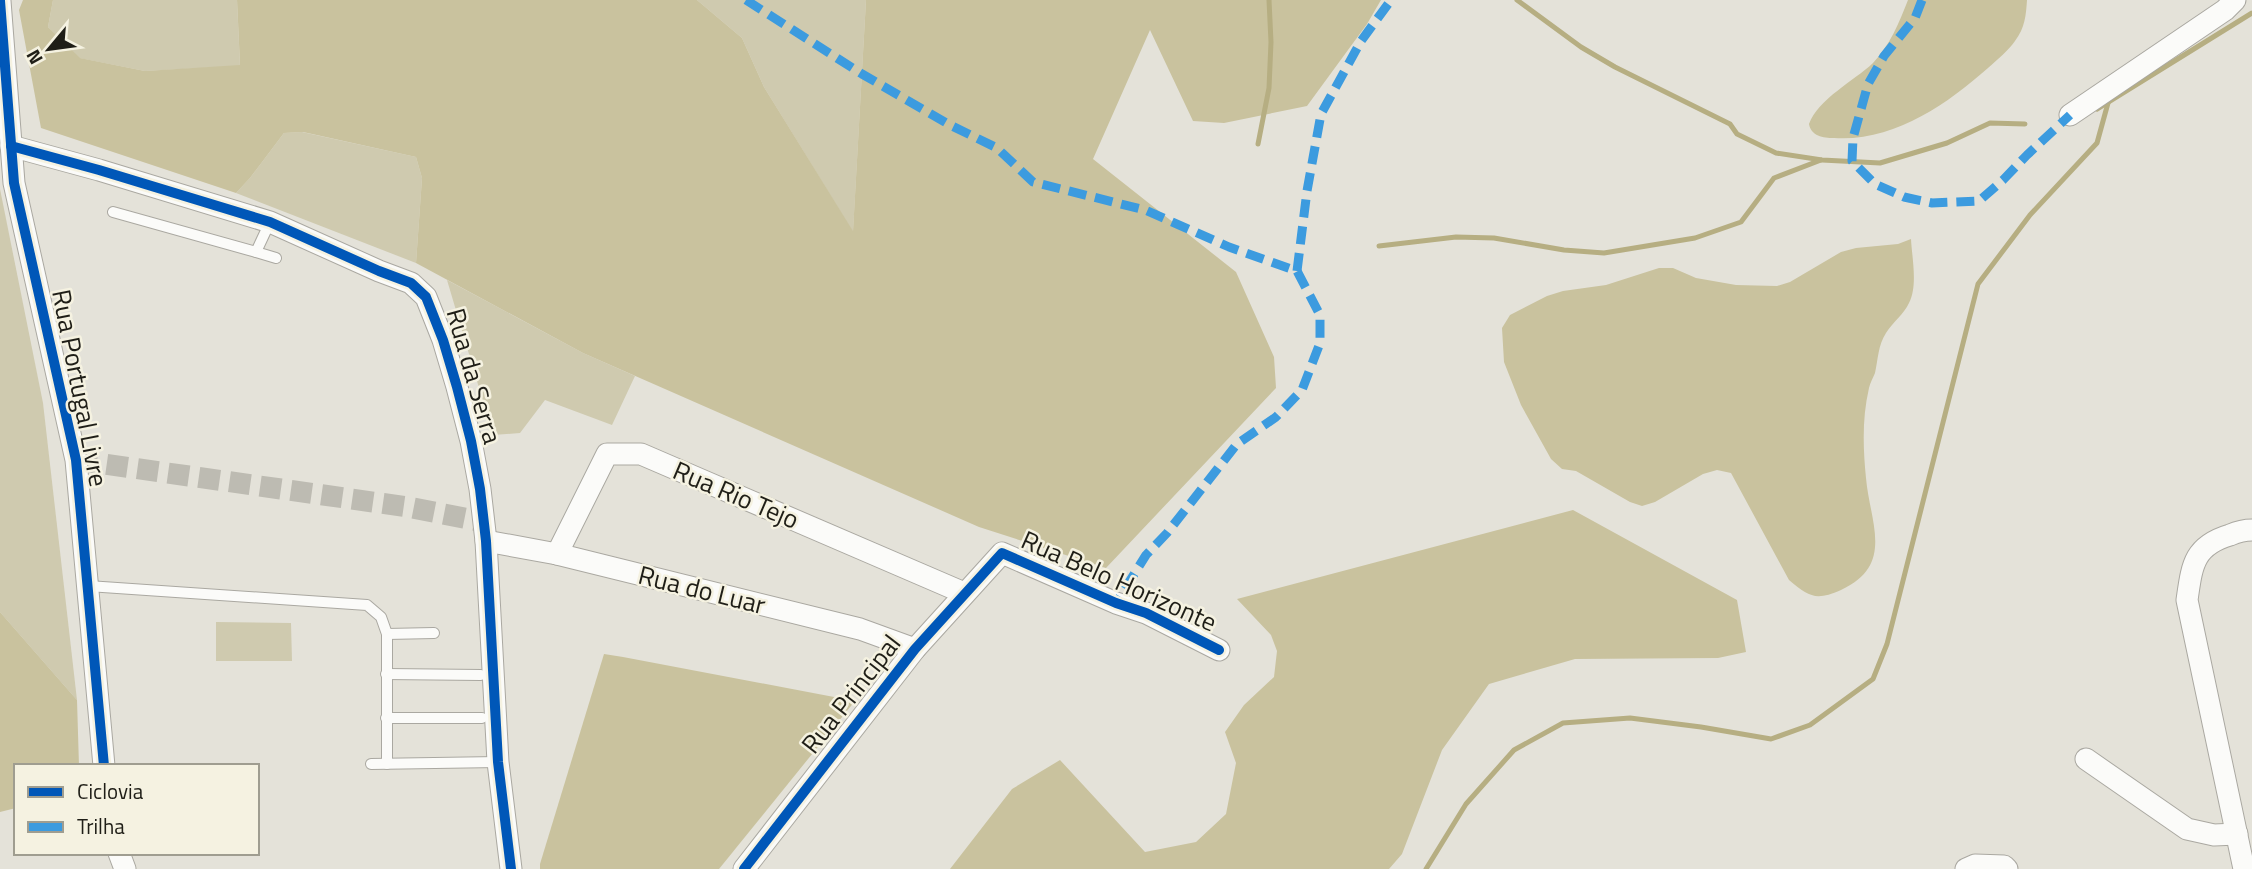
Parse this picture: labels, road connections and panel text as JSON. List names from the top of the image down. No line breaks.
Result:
{"streets":{"street":["Rua da Serra","Rua Portugal Livre","Rua Rio Tejo","Rua Belo Horizonte","Rua do Luar","Rua Principal"]},"crossings":[["Rua da Serra","Rua Portugal Livre"],["Rua da Serra","Rua do Luar"],["Rua Rio Tejo","Rua do Luar"],["Rua Rio Tejo","Rua Principal"],["Rua Belo Horizonte","Rua Principal"],["Rua do Luar","Rua Principal"]],"legend":["Ciclovia","Trilha"],"north":"bottom left"}
